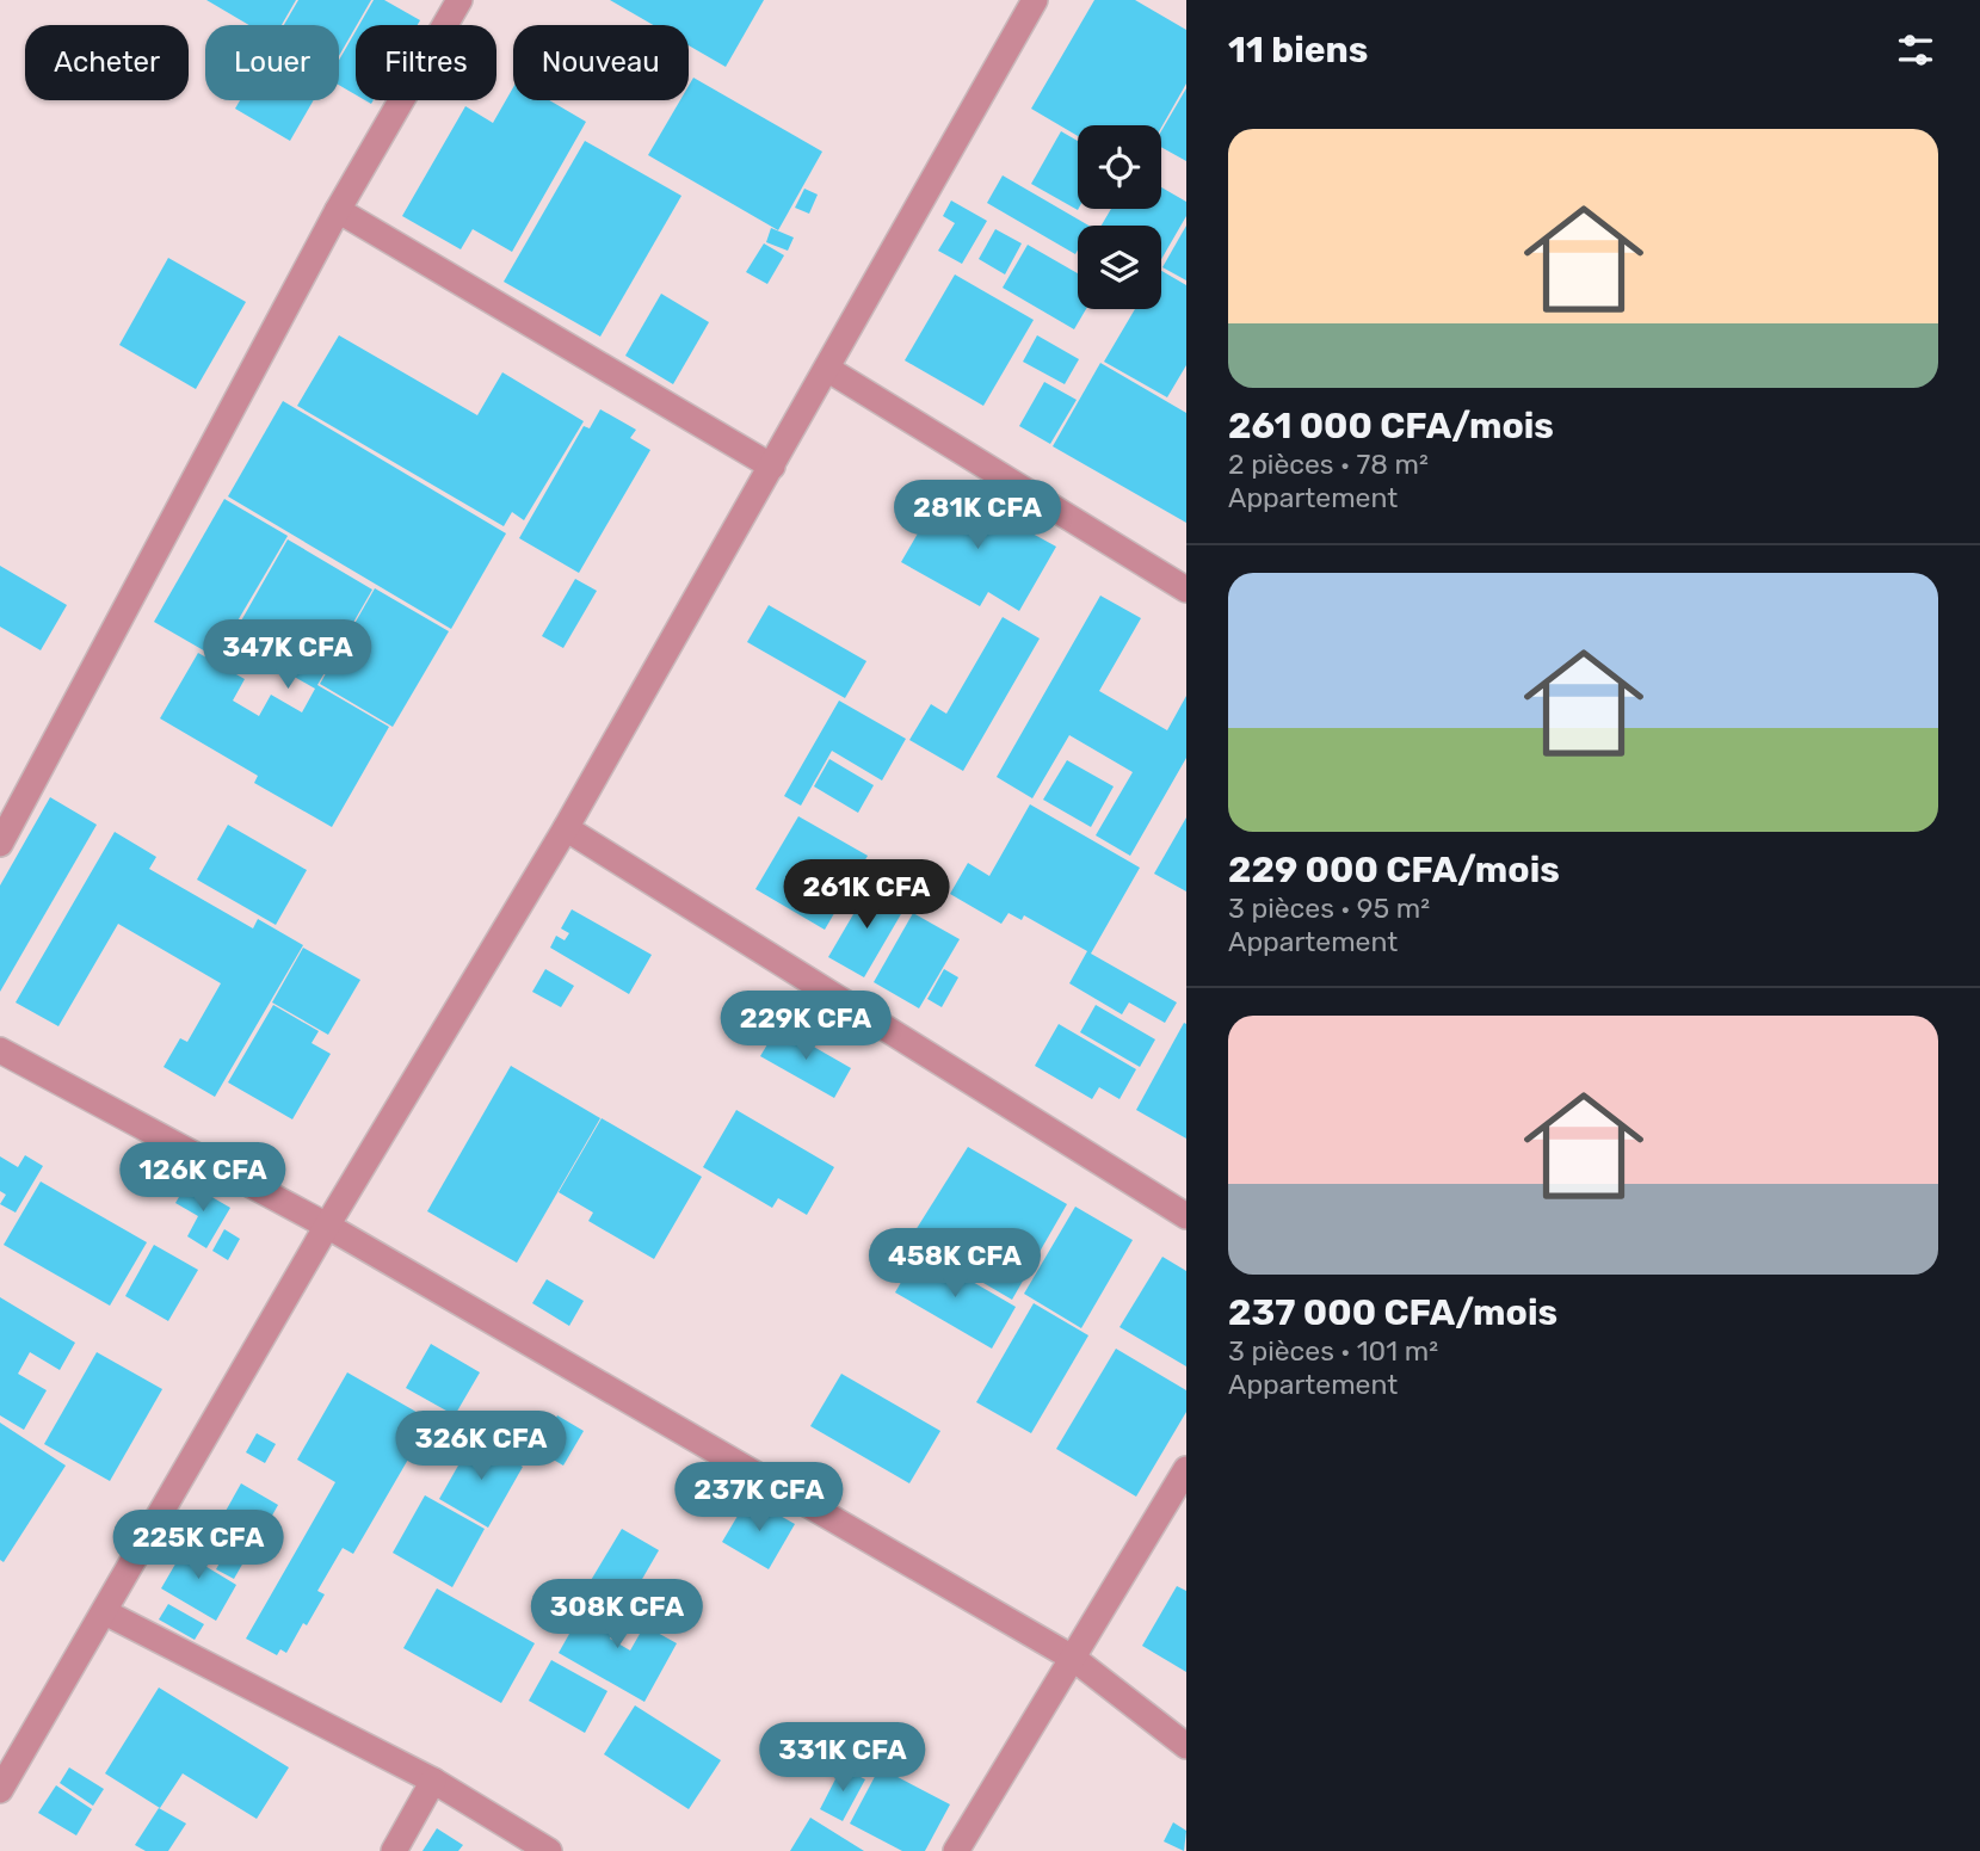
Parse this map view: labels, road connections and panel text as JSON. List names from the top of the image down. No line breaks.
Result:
{"page":{"heading":"11 biens","chip":["Acheter","Louer","Filtres","Nouveau"],"list":[{"name":"261 000 CFA/mois","note":"2 pièces · 78 m² · Appartement"},{"name":"229 000 CFA/mois","note":"3 pièces · 95 m² · Appartement"},{"name":"237 000 CFA/mois","note":"3 pièces · 101 m² · Appartement"}],"price":["281K CFA","347K CFA","261K CFA","229K CFA","126K CFA","458K CFA","326K CFA","237K CFA","225K CFA","308K CFA","331K CFA"]}}
